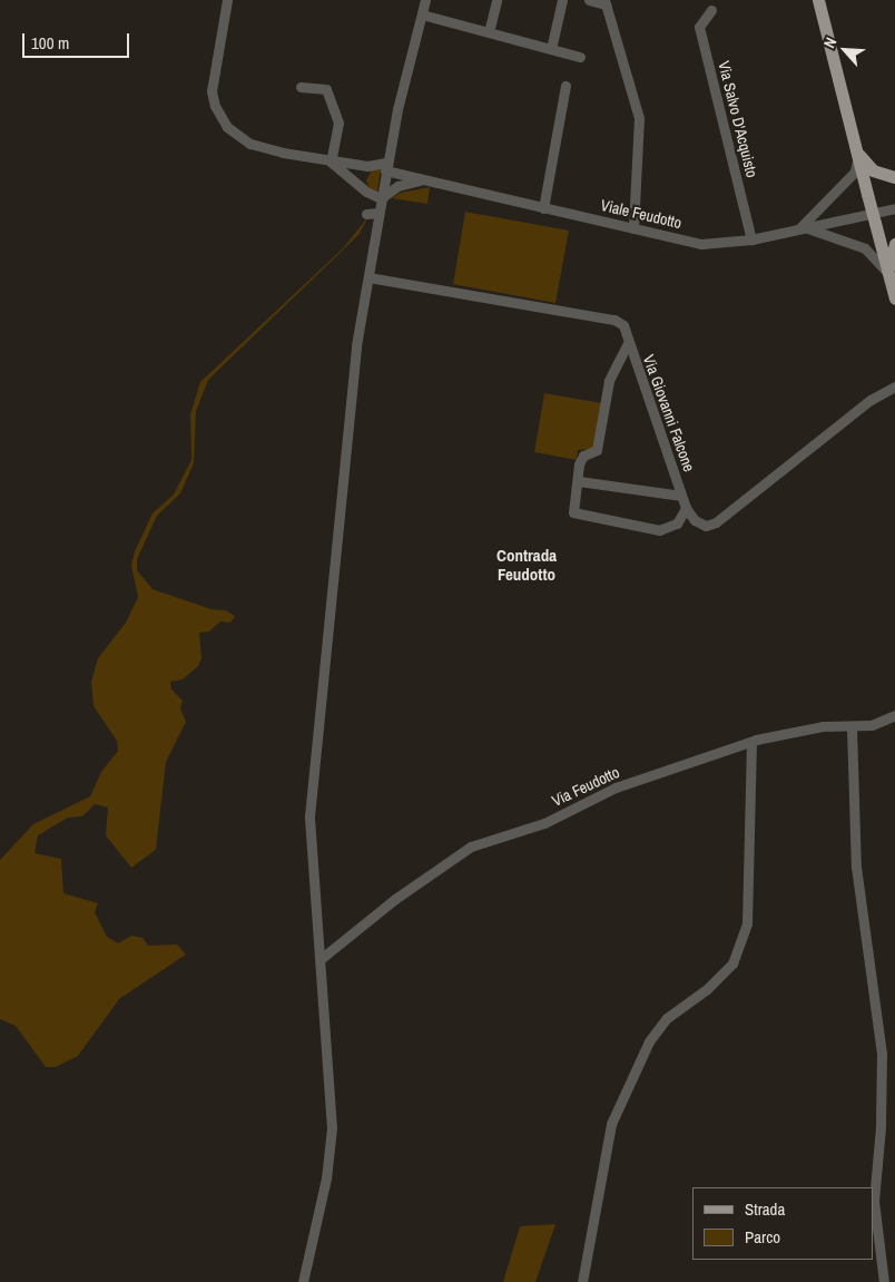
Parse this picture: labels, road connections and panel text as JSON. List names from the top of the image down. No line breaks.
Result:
{"streets":{"street":["Via Salvo D'Acquisto","Viale Feudotto","Via Giovanni Falcone","Via Feudotto"]},"crossings":[["Via Salvo D'Acquisto","Viale Feudotto"]],"districts":["Contrada Feudotto"],"legend":["Strada","Parco"],"scale_bar":"100 m","north":"top left"}
